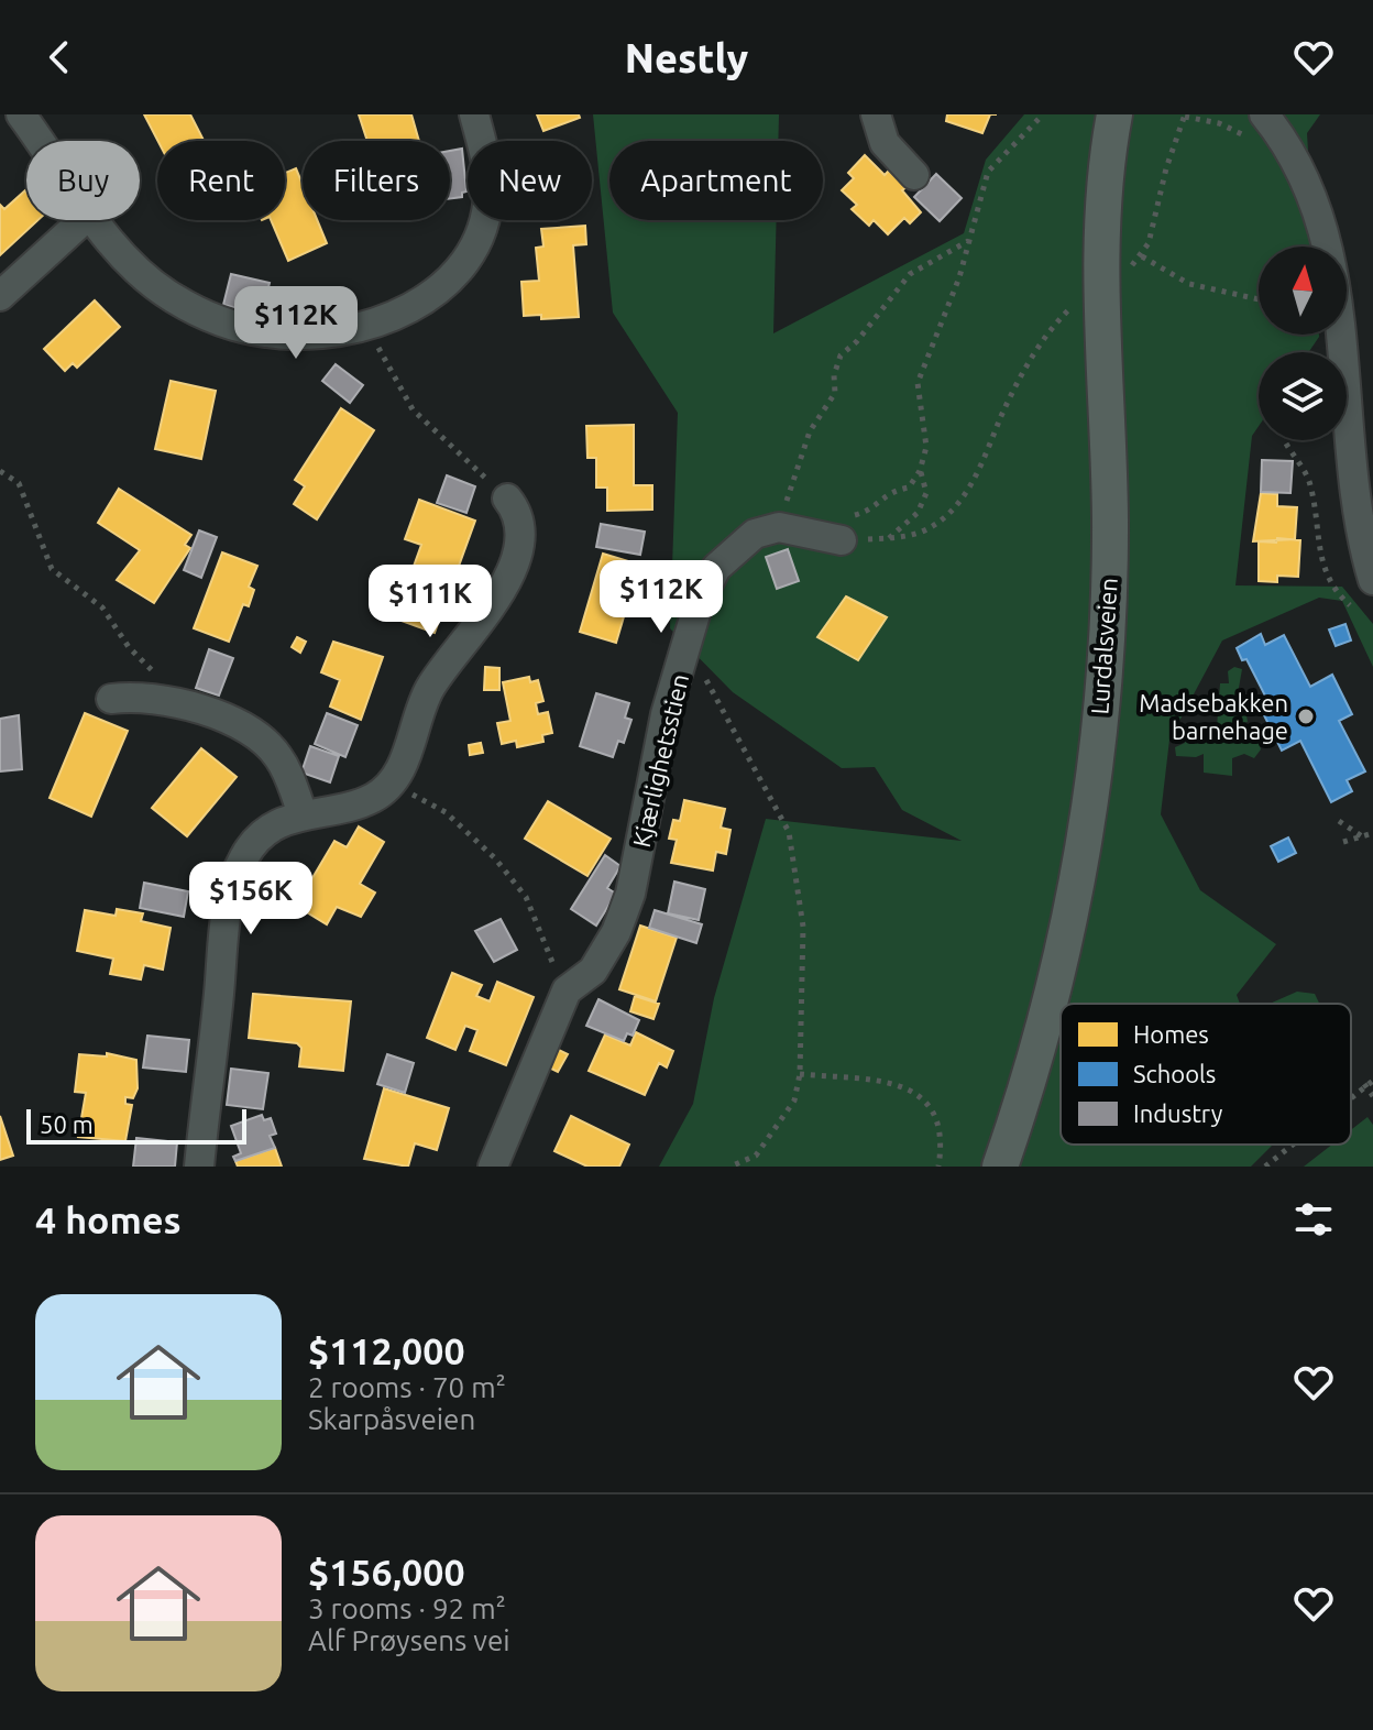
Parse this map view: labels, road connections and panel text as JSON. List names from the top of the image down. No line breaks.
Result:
{"streets":{"main road":["Lurdalsveien"],"street":["Kjærlighetsstien"]},"places":["Madsebakken barnehage"],"legend":["Homes","Schools","Industry"],"scale_bar":"50 m","north":"top","page":{"header":"Nestly","chip":["Buy","Rent","Filters","New","Apartment"],"price":["$112K","$112K","$111K","$156K"],"scale":"50 m","heading":"4 homes","list":[{"name":"$112,000","note":"2 rooms · 70 m² · Skarpåsveien"},{"name":"$156,000","note":"3 rooms · 92 m² · Alf Prøysens vei"}]}}
